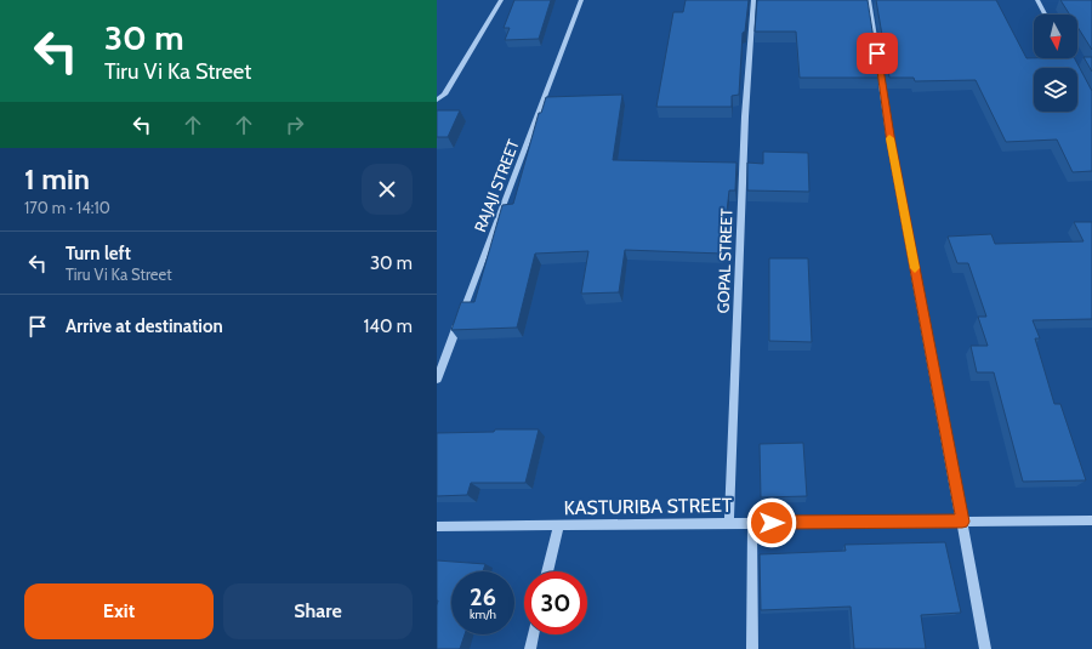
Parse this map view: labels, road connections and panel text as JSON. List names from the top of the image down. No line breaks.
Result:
{"streets":{"street":["RAJAJI STREET","GOPAL STREET","KASTURIBA STREET"]},"crossings":[["GOPAL STREET","KASTURIBA STREET"]],"north":"bottom","page":{"turn":["30 m","Tiru Vi Ka Street"],"heading":["1 min","170 m · 14:10"],"list":[{"name":"Turn left","note":"Tiru Vi Ka Street","value":"30 m"},{"name":"Arrive at destination","value":"140 m"}],"speed":"26 km/h","limit":"30","buttons":["Exit","Share"]}}
